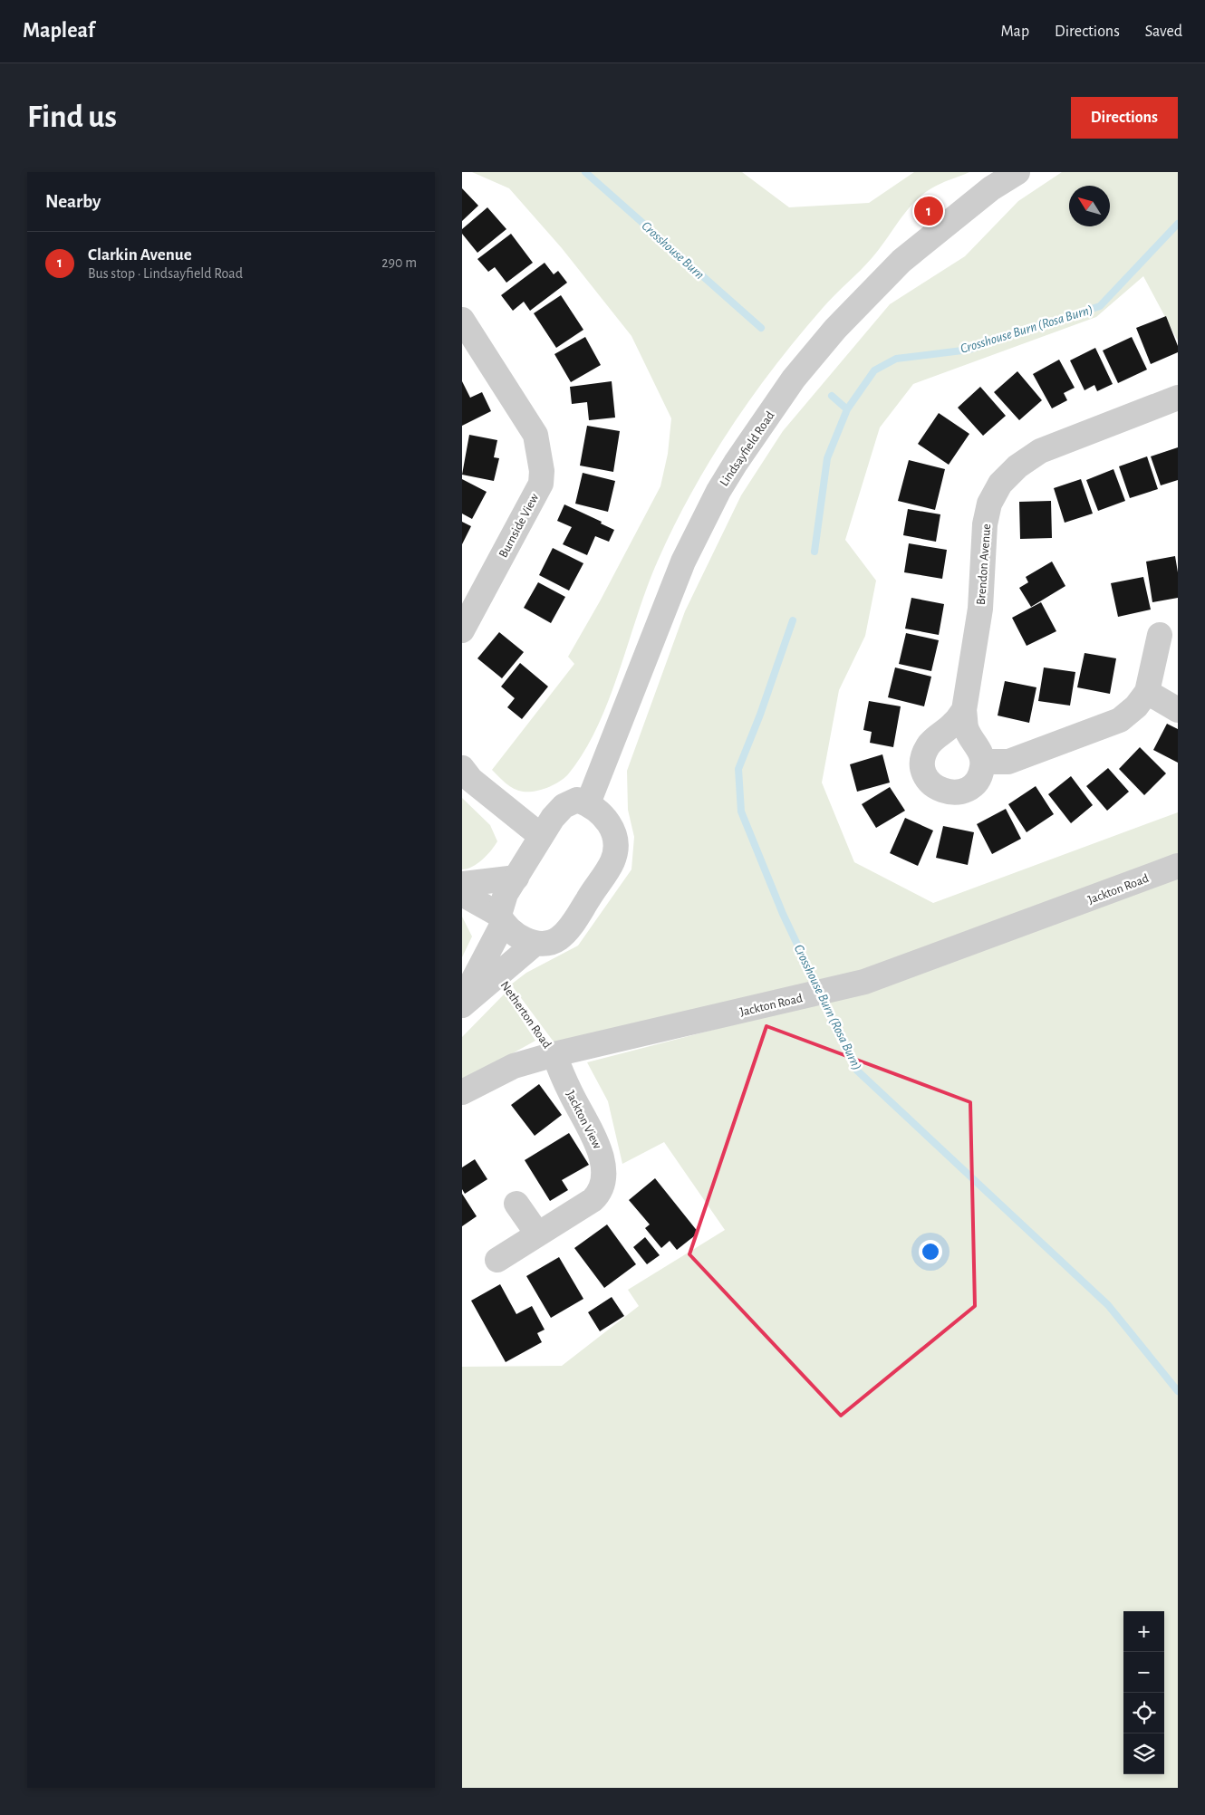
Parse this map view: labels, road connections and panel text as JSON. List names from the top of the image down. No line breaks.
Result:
{"streets":{"street":["Lindsayfield Road","Burnside View","Brendon Avenue","Jackton Road","Jackton View"],"path":["Netherton Road"]},"crossings":[["Jackton Road","Netherton Road"],["Jackton Road","Jackton View"],["Netherton Road","Jackton View"]],"water":["Crosshouse Burn","Crosshouse Burn (Rosa Burn)"],"north":"top left","page":{"header":"Mapleaf","nav":["Map","Directions","Saved"],"buttons":"Directions","title":"Find us","heading":"Nearby","pins":"1","list":[{"mark":"1","name":"Clarkin Avenue","note":"Bus stop · Lindsayfield Road","value":"290 m"}],"map_buttons":["+","−"]}}
